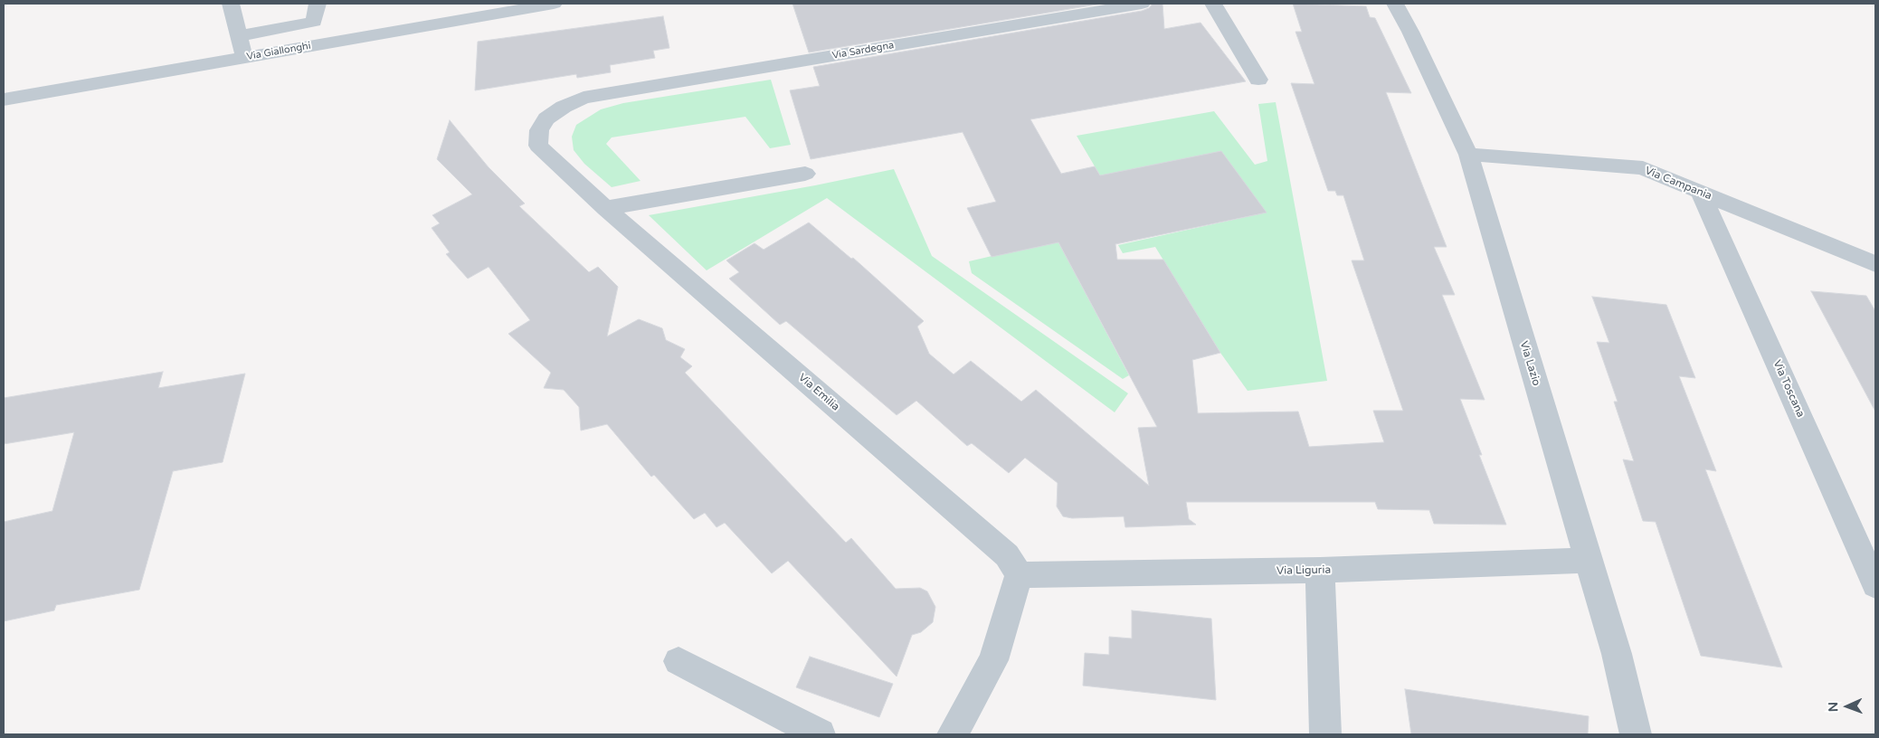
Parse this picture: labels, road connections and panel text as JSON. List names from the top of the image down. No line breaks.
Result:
{"streets":{"street":["Via Sardegna","Via Giallonghi","Via Campania","Via Lazio","Via Toscana","Via Emilia","Via Liguria"]},"crossings":[["Via Sardegna","Via Emilia"],["Via Campania","Via Lazio"],["Via Campania","Via Toscana"],["Via Lazio","Via Liguria"],["Via Emilia","Via Liguria"]],"north":"left"}
